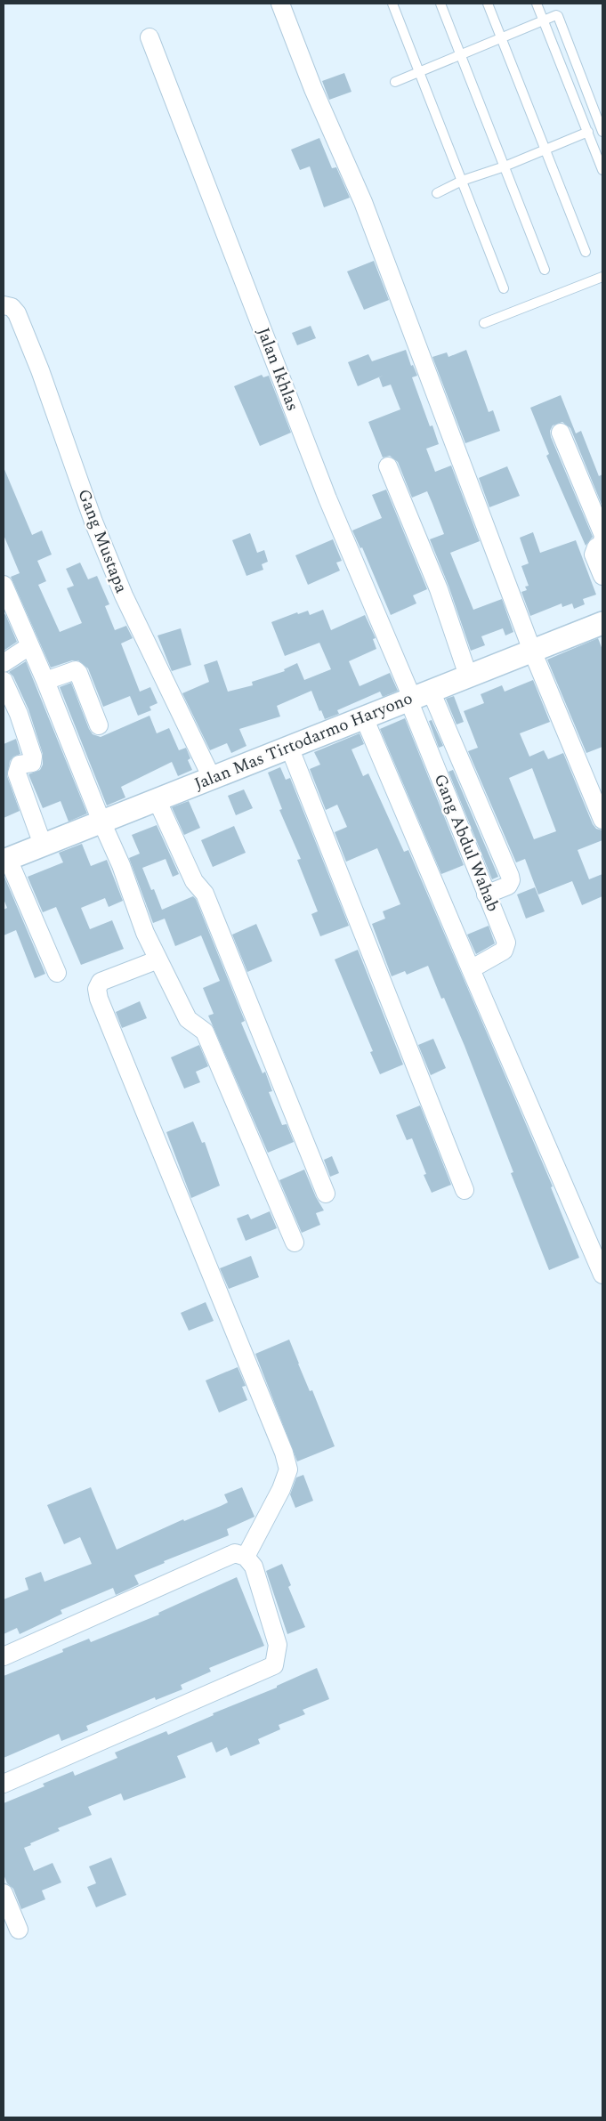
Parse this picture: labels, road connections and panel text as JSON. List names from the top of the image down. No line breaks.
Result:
{"streets":{"street":["Jalan Ikhlas","Gang Mustapa","Jalan Mas Tirtodarmo Haryono","Gang Abdul Wahab"]},"crossings":[["Jalan Ikhlas","Jalan Mas Tirtodarmo Haryono"],["Jalan Ikhlas","Gang Abdul Wahab"],["Gang Mustapa","Jalan Mas Tirtodarmo Haryono"],["Jalan Mas Tirtodarmo Haryono","Gang Abdul Wahab"]]}
